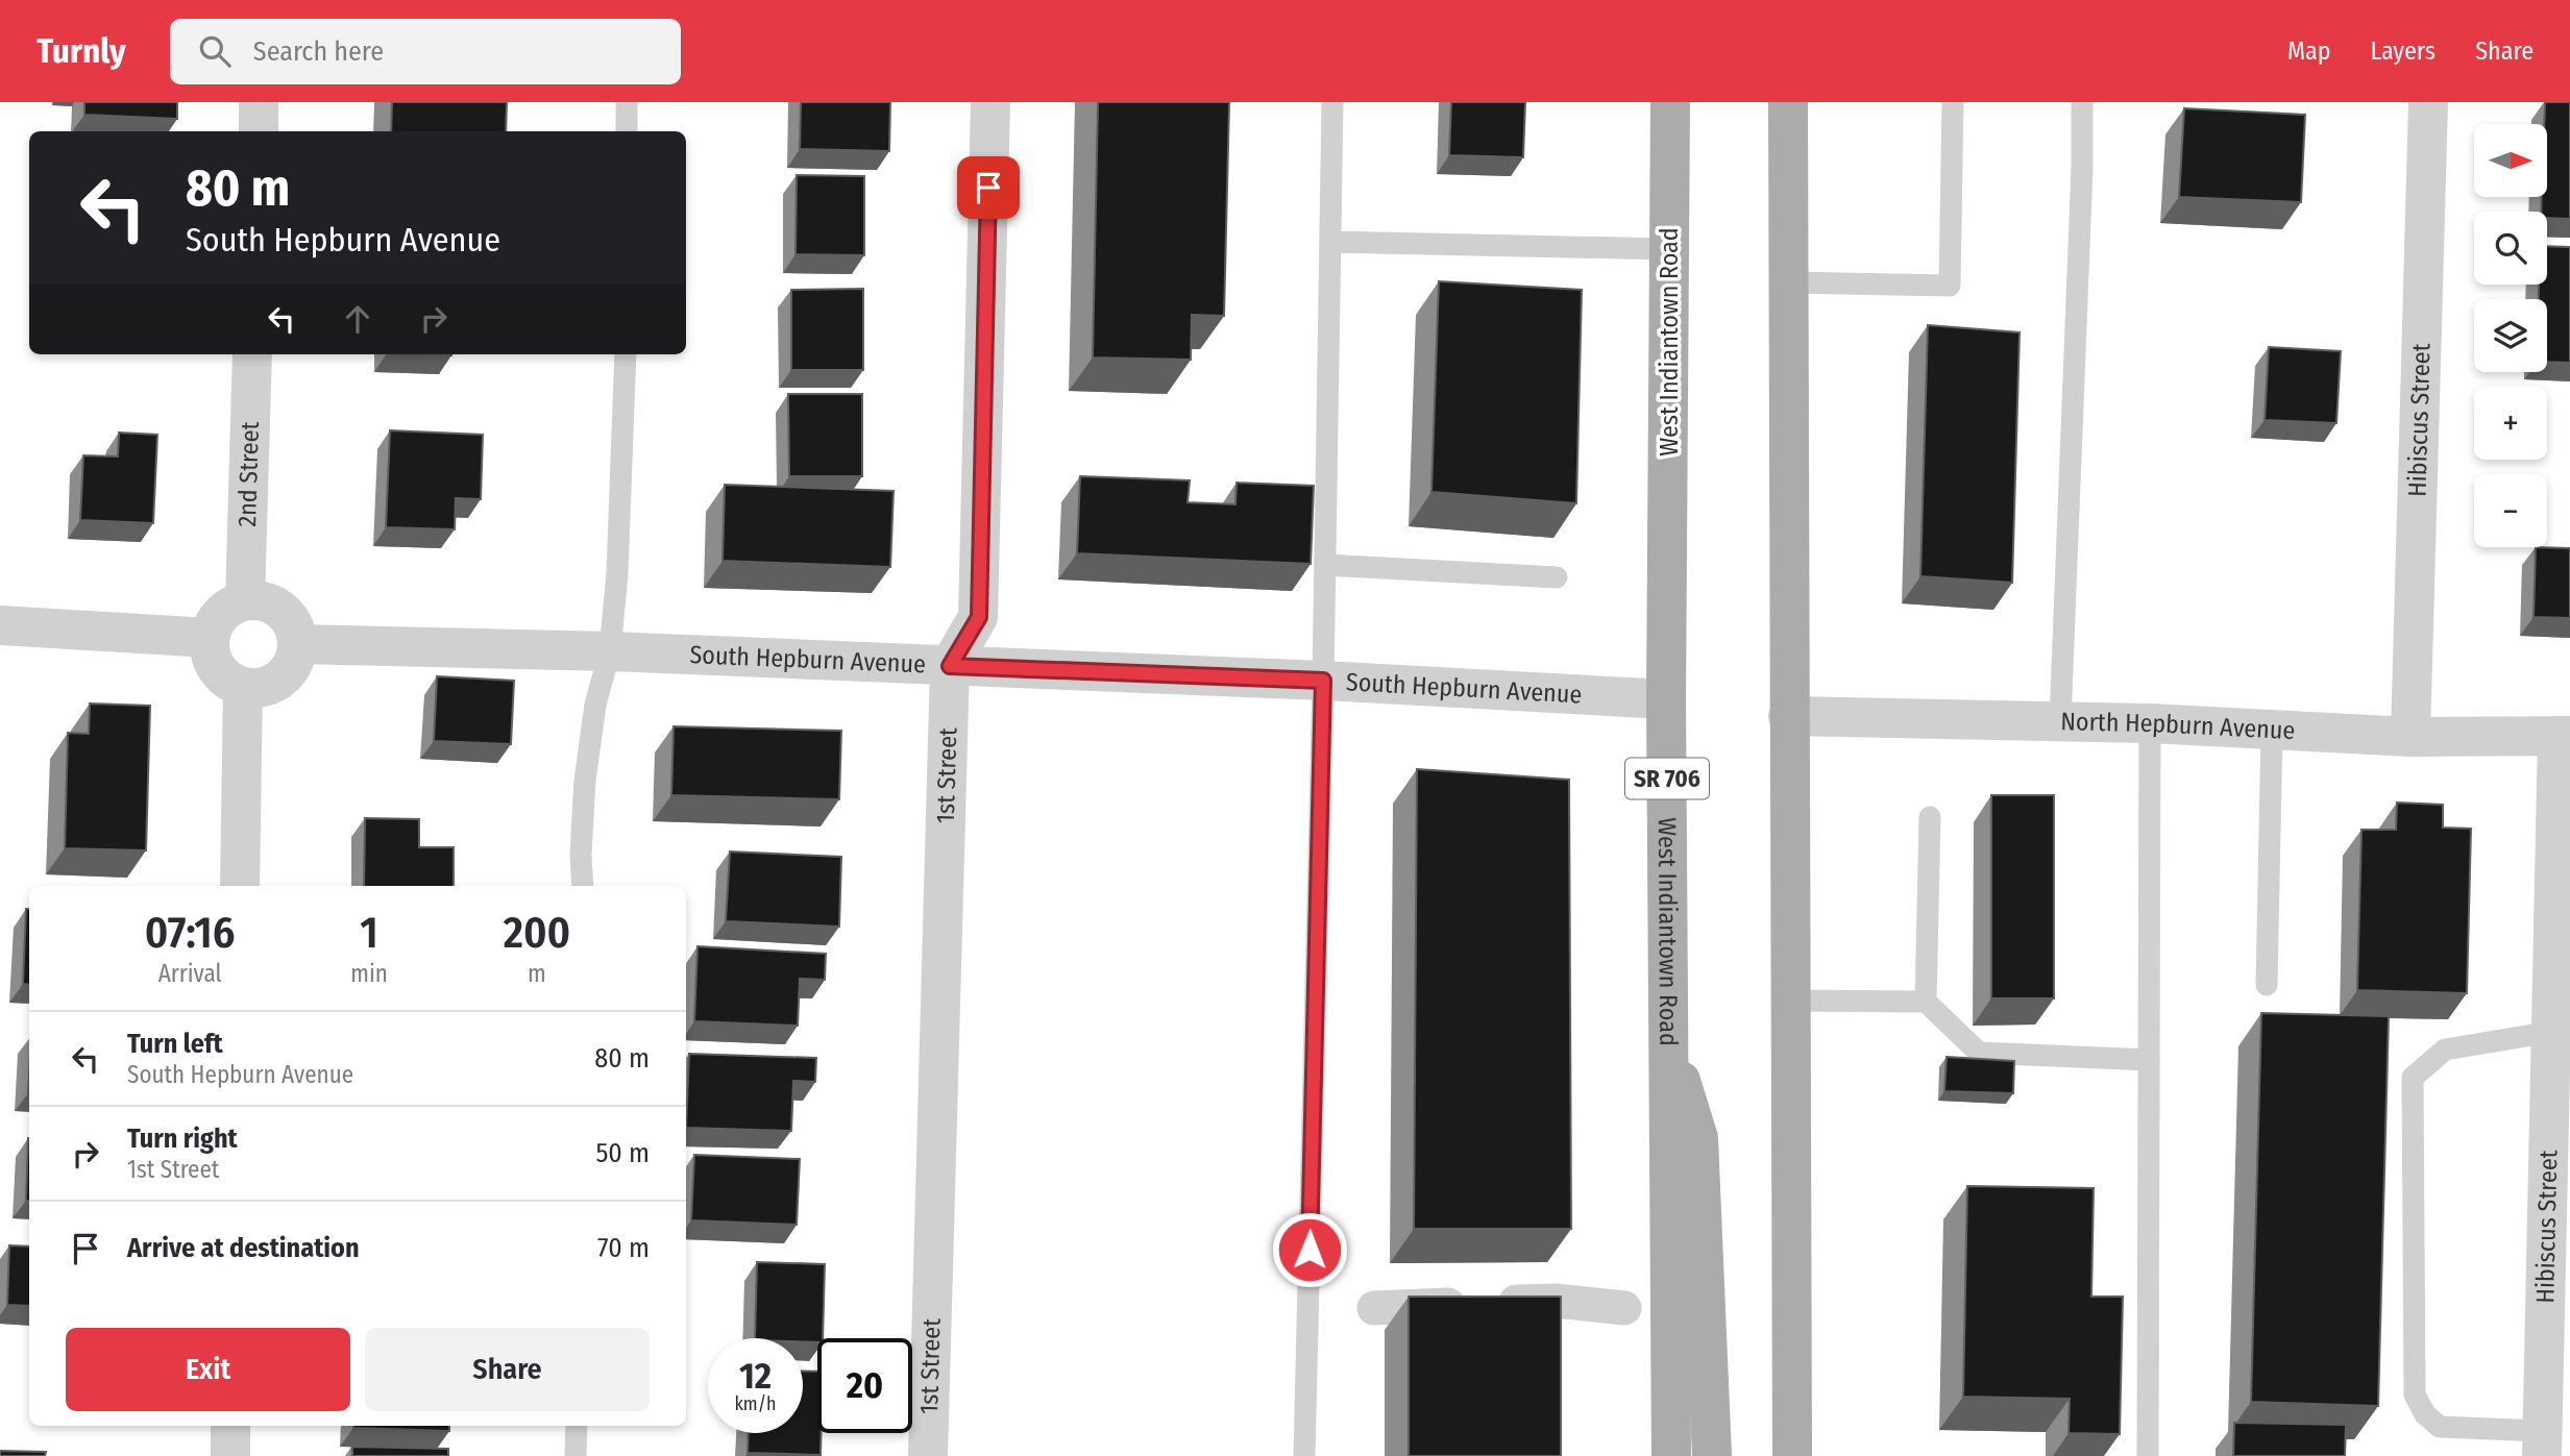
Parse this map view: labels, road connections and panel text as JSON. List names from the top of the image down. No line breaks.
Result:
{"streets":{"main road":["West Indiantown Road","SR 706"],"street":["Hibiscus Street","2nd Street","South Hepburn Avenue","North Hepburn Avenue","1st Street"]},"crossings":[["West Indiantown Road","South Hepburn Avenue"],["Hibiscus Street","North Hepburn Avenue"],["2nd Street","South Hepburn Avenue"],["South Hepburn Avenue","1st Street"]],"north":"right","page":{"header":"Turnly","search":"Search here","nav":["Map","Layers","Share"],"map_buttons":["+","−"],"turn":["80 m","South Hepburn Avenue"],"eta":["07:16","Arrival","1","min","200","m"],"list":[{"name":"Turn left","note":"South Hepburn Avenue","value":"80 m"},{"name":"Turn right","note":"1st Street","value":"50 m"},{"name":"Arrive at destination","value":"70 m"}],"buttons":["Exit","Share"],"speed":"12 km/h","limit":"20"}}
